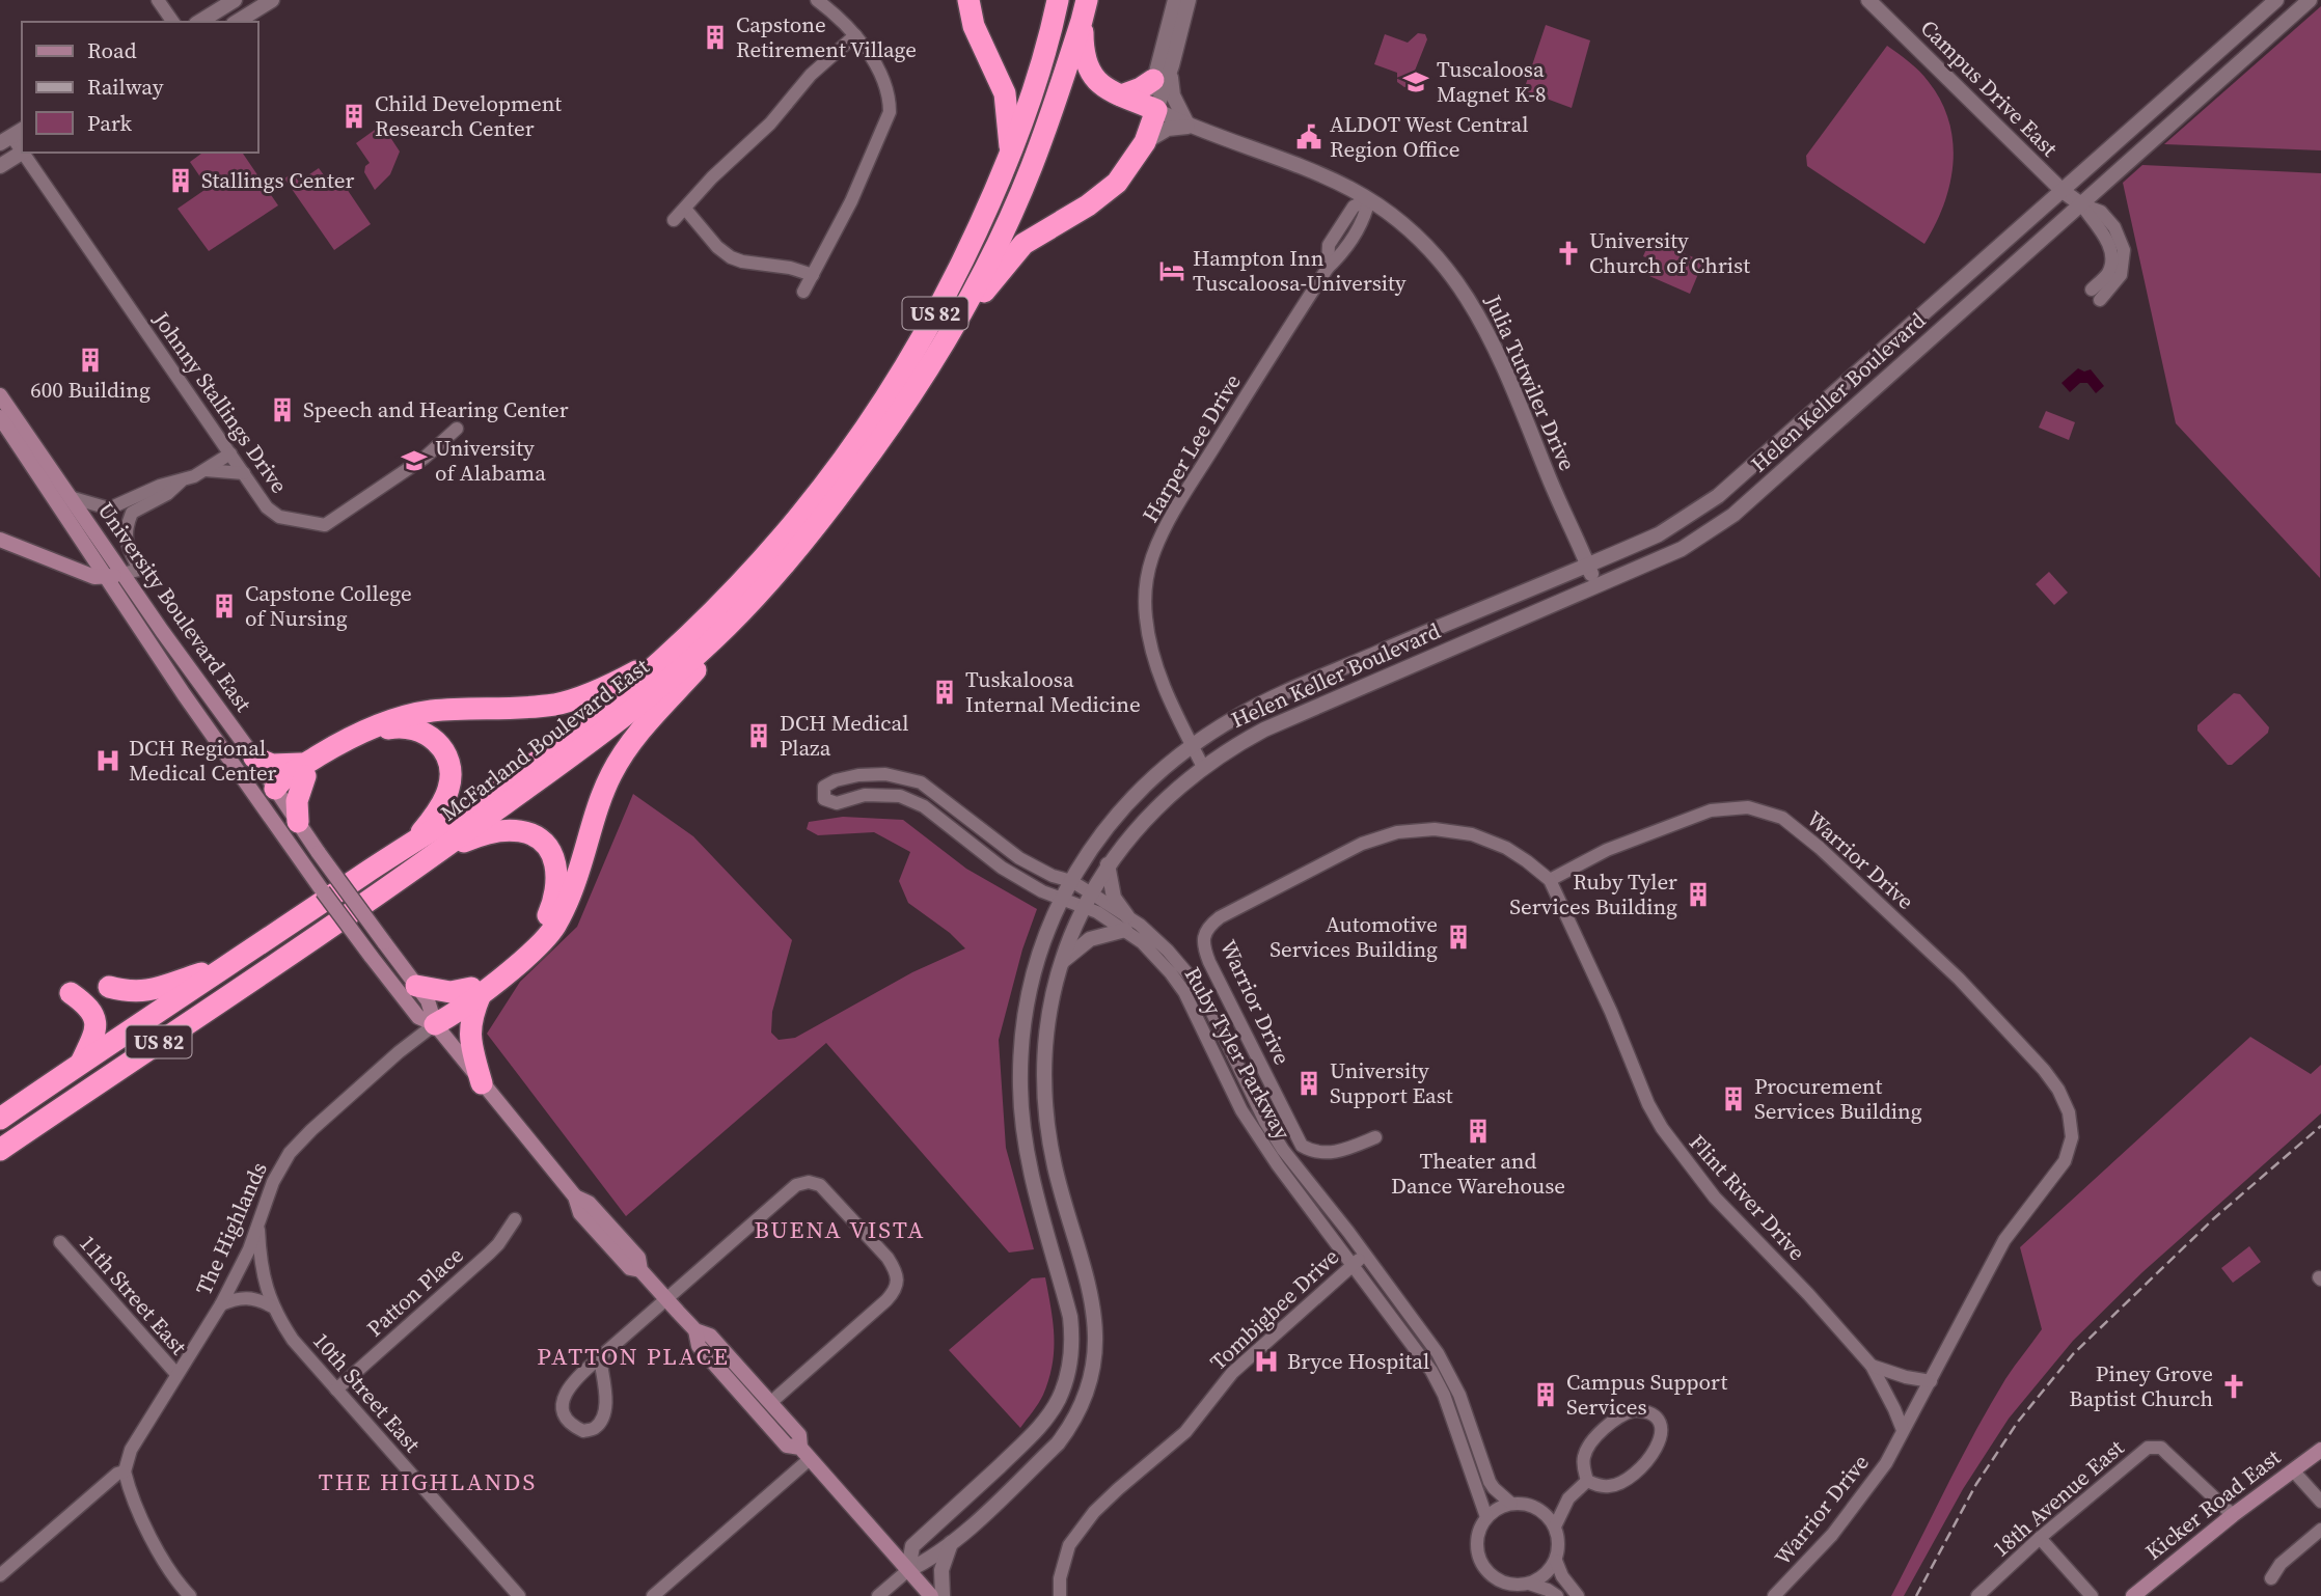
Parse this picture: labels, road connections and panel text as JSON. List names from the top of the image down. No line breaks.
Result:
{"streets":{"highway":["US 82","McFarland Boulevard East"],"main road":["University Boulevard East","Kicker Road East"],"street":["Campus Drive East","Julia Tutwiler Drive","Helen Keller Boulevard","Johnny Stallings Drive","Harper Lee Drive","Warrior Drive","Ruby Tyler Parkway","Flint River Drive","The Highlands","Patton Place","11th Street East","Tombigbee Drive","10th Street East","18th Avenue East"]},"crossings":[["Campus Drive East","Helen Keller Boulevard"],["Julia Tutwiler Drive","Helen Keller Boulevard"],["Julia Tutwiler Drive","Harper Lee Drive"],["Helen Keller Boulevard","Harper Lee Drive"],["Helen Keller Boulevard","University Boulevard East"],["Helen Keller Boulevard","Ruby Tyler Parkway"],["University Boulevard East","The Highlands"],["Warrior Drive","Flint River Drive"],["Ruby Tyler Parkway","Tombigbee Drive"],["The Highlands","11th Street East"],["The Highlands","10th Street East"],["Patton Place","10th Street East"],["18th Avenue East","Kicker Road East"]],"districts":["BUENA VISTA","PATTON PLACE","THE HIGHLANDS"],"places":{"building":["Capstone Retirement Village","Child Development Research Center","Stallings Center","600 Building","Speech and Hearing Center","Capstone College of Nursing","Tuskaloosa Internal Medicine","DCH Medical Plaza","Ruby Tyler Services Building","Automotive Services Building","University Support East","Procurement Services Building","Theater and Dance Warehouse","Campus Support Services"],"school or university":["Tuscaloosa Magnet K-8","University of Alabama"],"public building":["ALDOT West Central Region Office"],"church":["University Church of Christ","Piney Grove Baptist Church"],"hotel":["Hampton Inn Tuscaloosa-University"],"hospital":["DCH Regional Medical Center","Bryce Hospital"]},"legend":["Road","Railway","Park"]}
